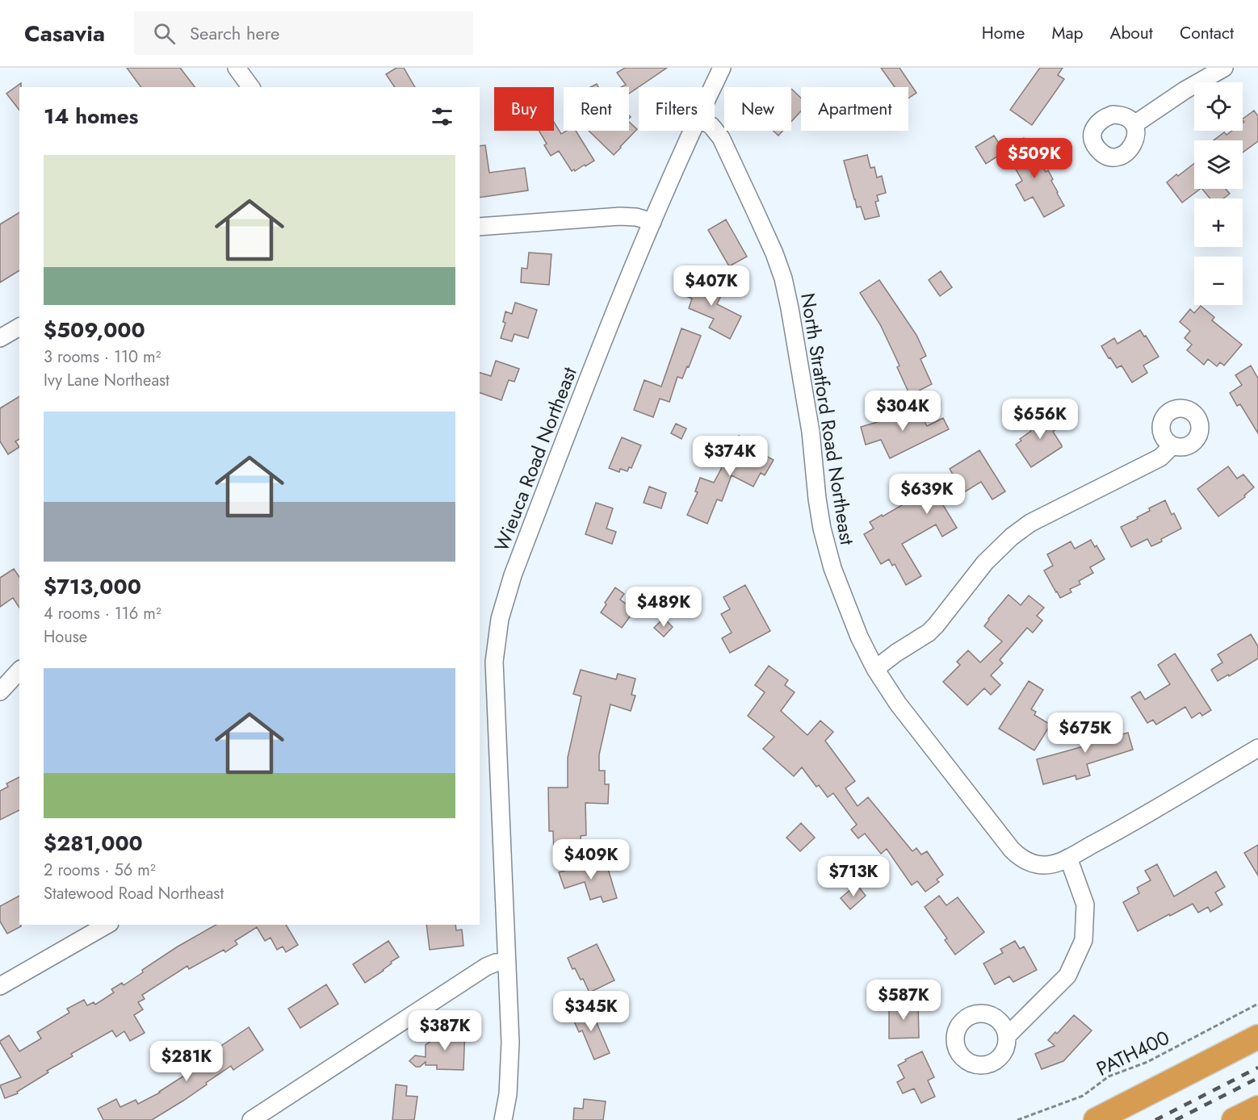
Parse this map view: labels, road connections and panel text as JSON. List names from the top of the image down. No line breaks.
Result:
{"streets":{"street":["North Stratford Road Northeast","Wieuca Road Northeast"],"path":["PATH400"]},"page":{"header":"Casavia","search":"Search here","nav":["Home","Map","About","Contact"],"map_buttons":["+","−"],"chip":["Buy","Rent","Filters","New","Apartment"],"heading":"14 homes","price":["$509K","$407K","$304K","$656K","$374K","$639K","$489K","$675K","$409K","$713K","$587K","$345K","$387K","$281K"],"list":[{"name":"$509,000","note":"3 rooms · 110 m² · Ivy Lane Northeast"},{"name":"$713,000","note":"4 rooms · 116 m² · House"},{"name":"$281,000","note":"2 rooms · 56 m² · Statewood Road Northeast"}]}}
